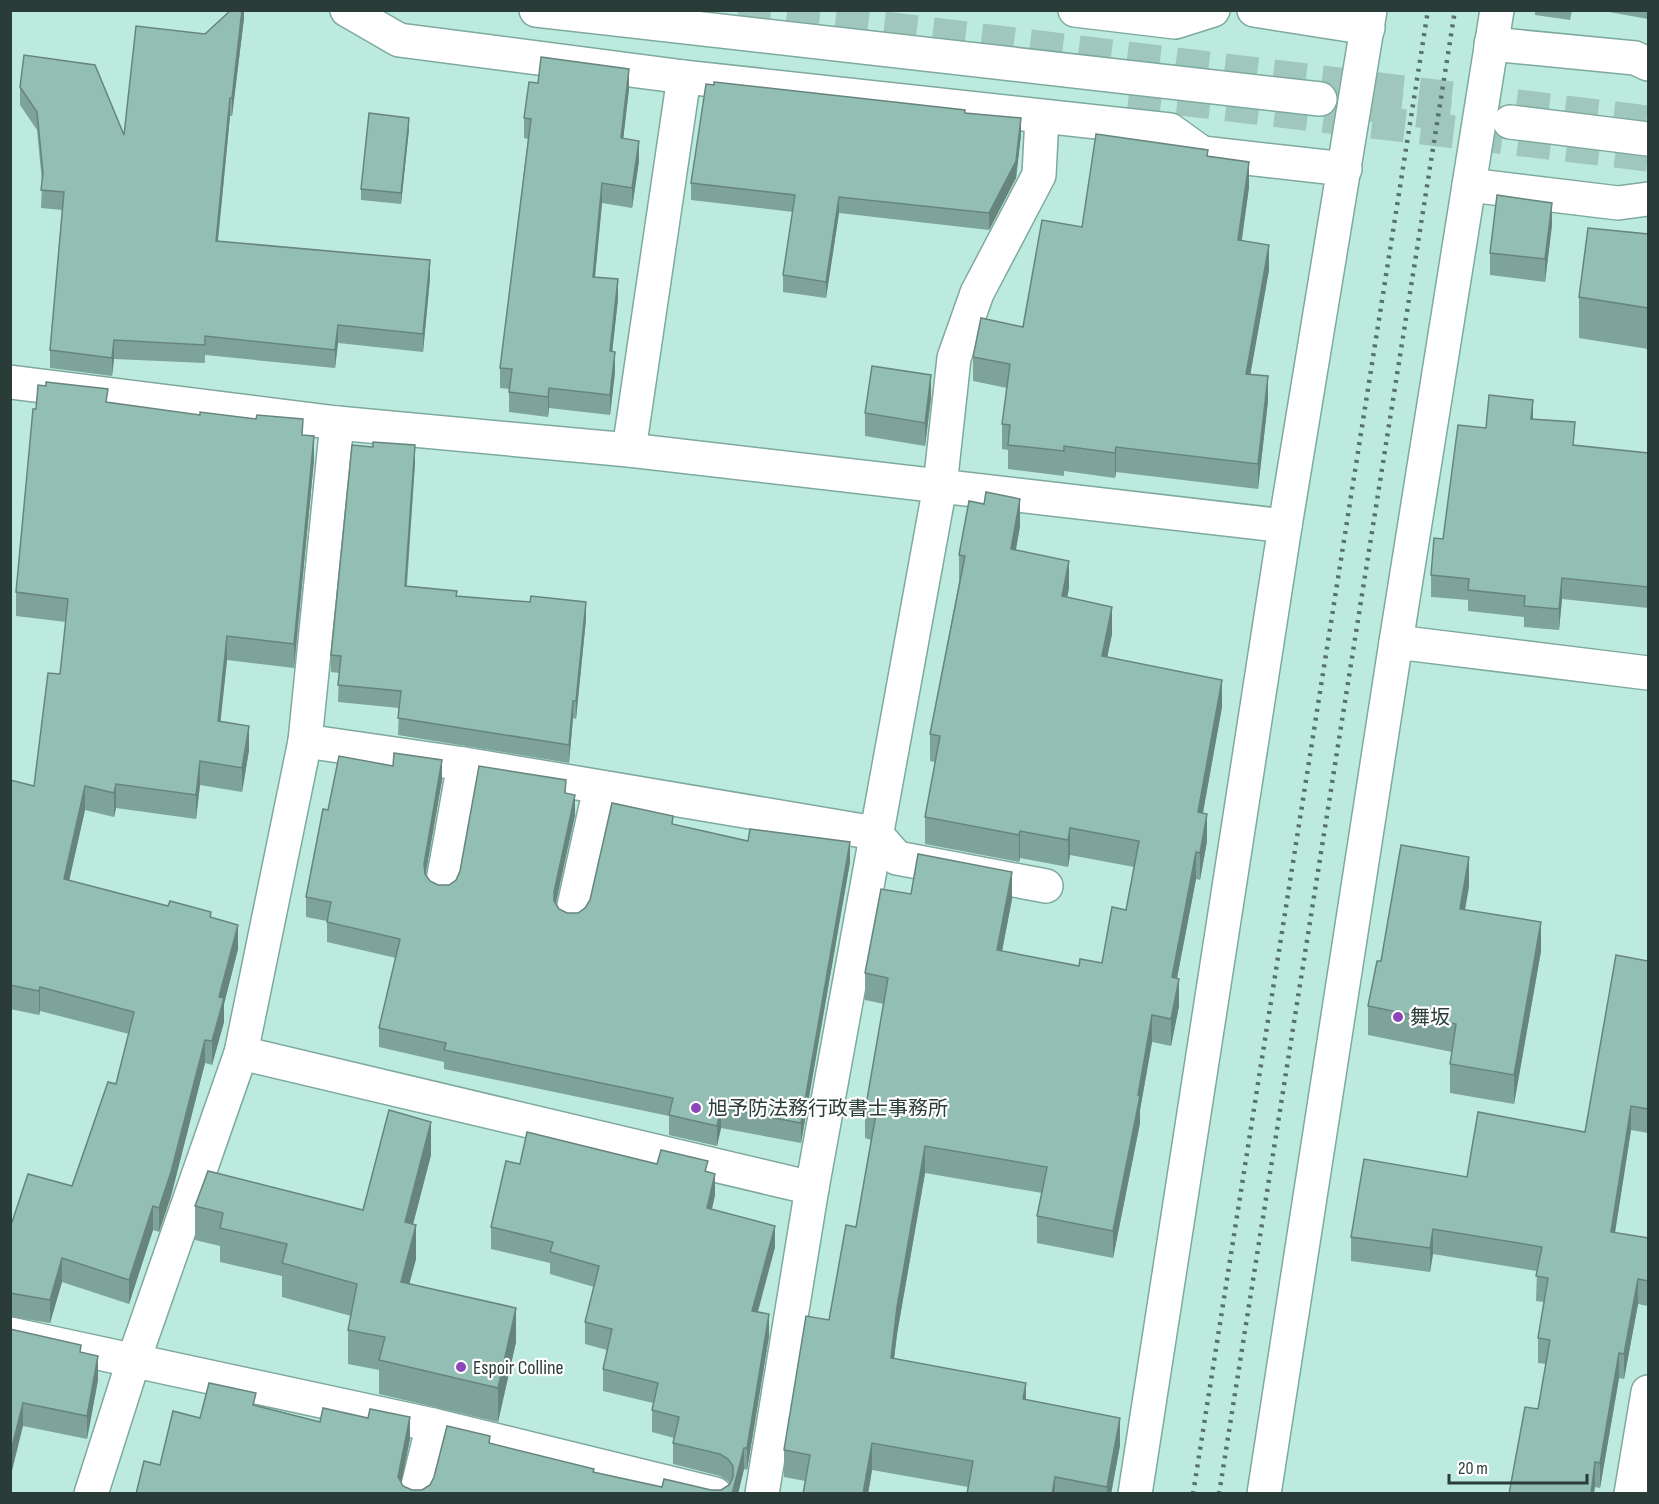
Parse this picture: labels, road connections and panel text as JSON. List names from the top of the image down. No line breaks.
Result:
{"places":["舞坂","旭予防法務行政書士事務所","Espoir Colline"],"scale_bar":"20 m"}
